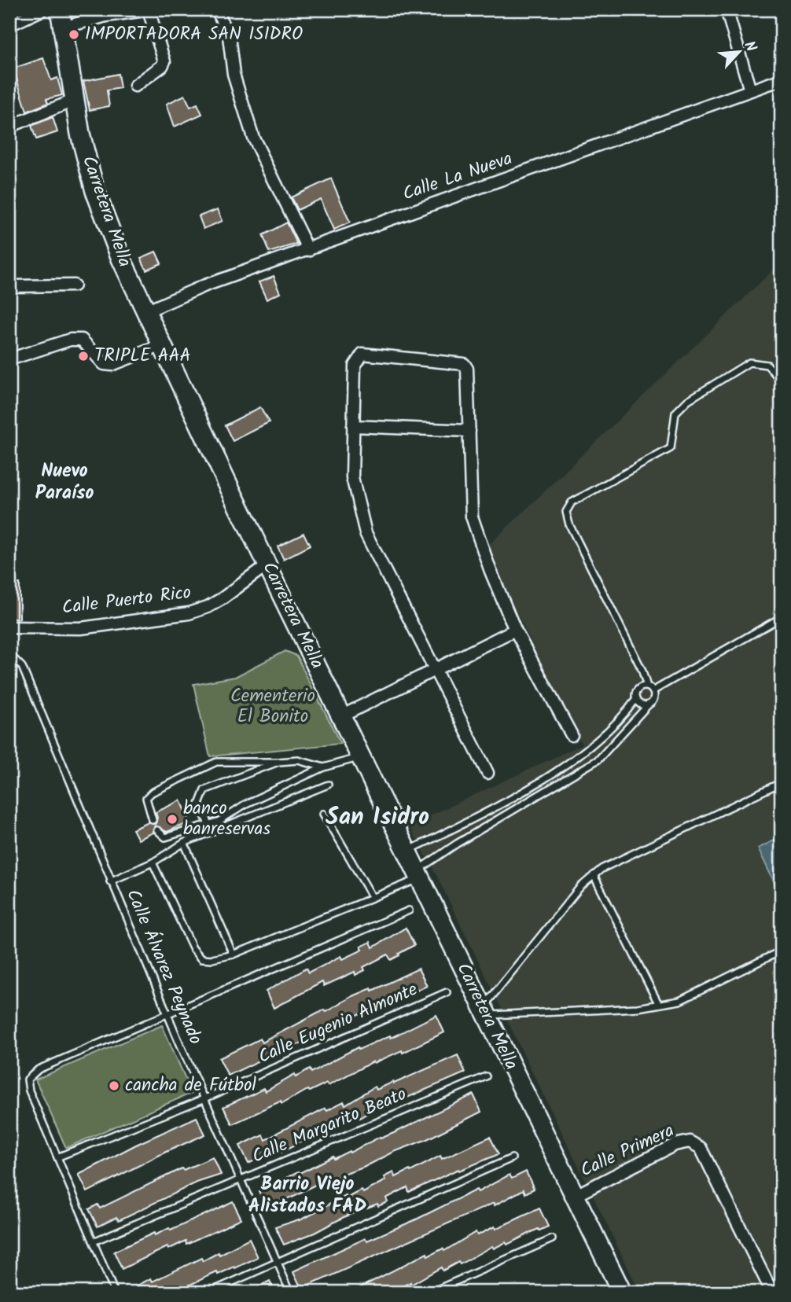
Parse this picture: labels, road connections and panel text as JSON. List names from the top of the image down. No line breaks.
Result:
{"streets":{"main road":["Carretera Mella"],"street":["Calle La Nueva","Calle Puerto Rico","Calle Primera"],"lane":["Calle Álvarez Peynado","Calle Eugenio Almonte","Calle Margarito Beato"]},"crossings":[["Calle La Nueva","Carretera Mella"],["Carretera Mella","Calle Puerto Rico"],["Carretera Mella","Calle Primera"],["Calle Álvarez Peynado","Calle Eugenio Almonte"],["Calle Álvarez Peynado","Calle Margarito Beato"]],"districts":["Nuevo Paraíso","San Isidro","Barrio Viejo Alistados FAD"],"parks":["Cementerio El Bonito"],"places":["IMPORTADORA SAN ISIDRO","TRIPLE AAA","banco banreservas","cancha de Fútbol"],"north":"top right"}
